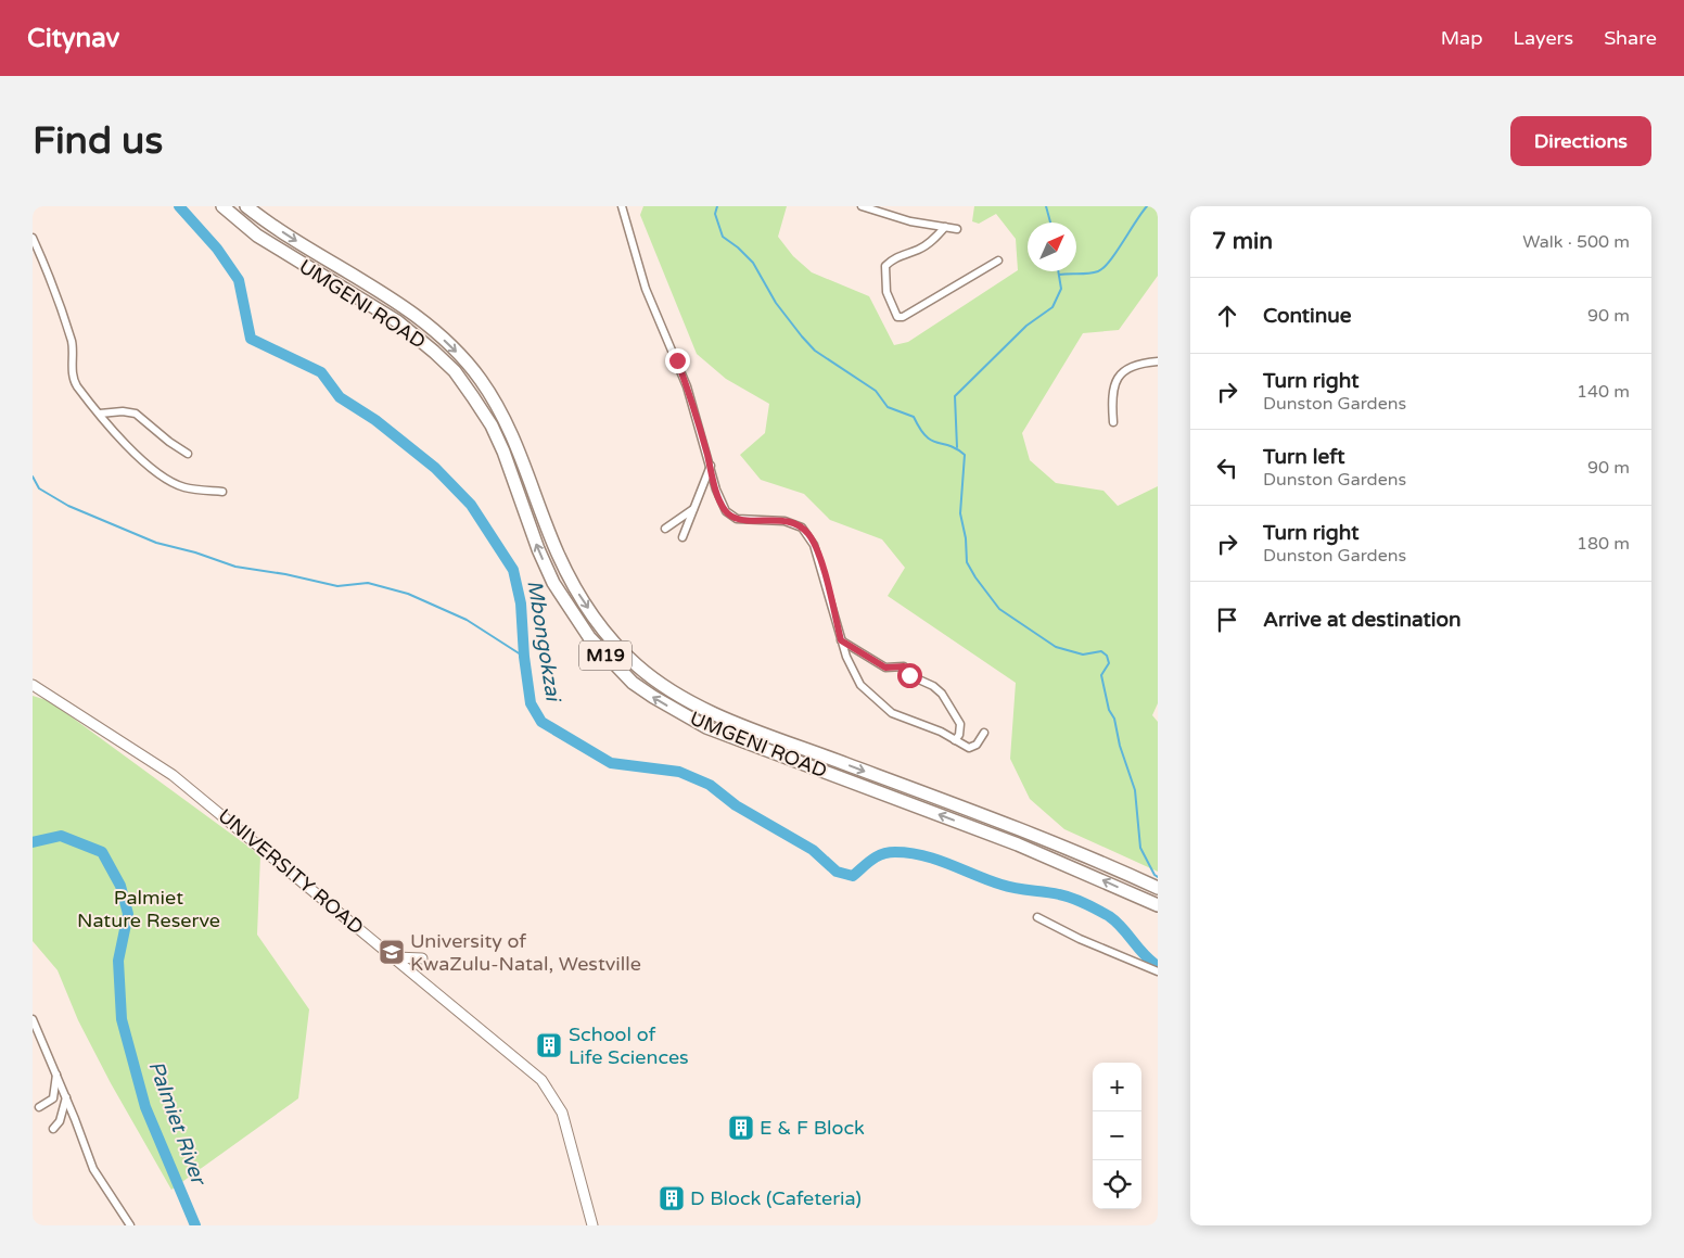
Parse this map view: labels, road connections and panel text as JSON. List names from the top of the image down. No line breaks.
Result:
{"streets":{"highway":["UMGENI ROAD","M19"],"street":["UNIVERSITY ROAD"]},"water":["Mbongokzai","Palmiet River"],"parks":["Palmiet Nature Reserve"],"places":{"school or university":["University of KwaZulu-Natal, Westville"],"building":["School of Life Sciences","E & F Block","D Block (Cafeteria)"]},"north":"top right","page":{"header":"Citynav","nav":["Map","Layers","Share"],"buttons":"Directions","title":"Find us","heading":["7 min","Walk · 500 m"],"list":[["Continue","90 m"],["Turn right","Dunston Gardens","140 m"],["Turn left","Dunston Gardens","90 m"],["Turn right","Dunston Gardens","180 m"],"Arrive at destination"],"map_buttons":["+","−"]}}
